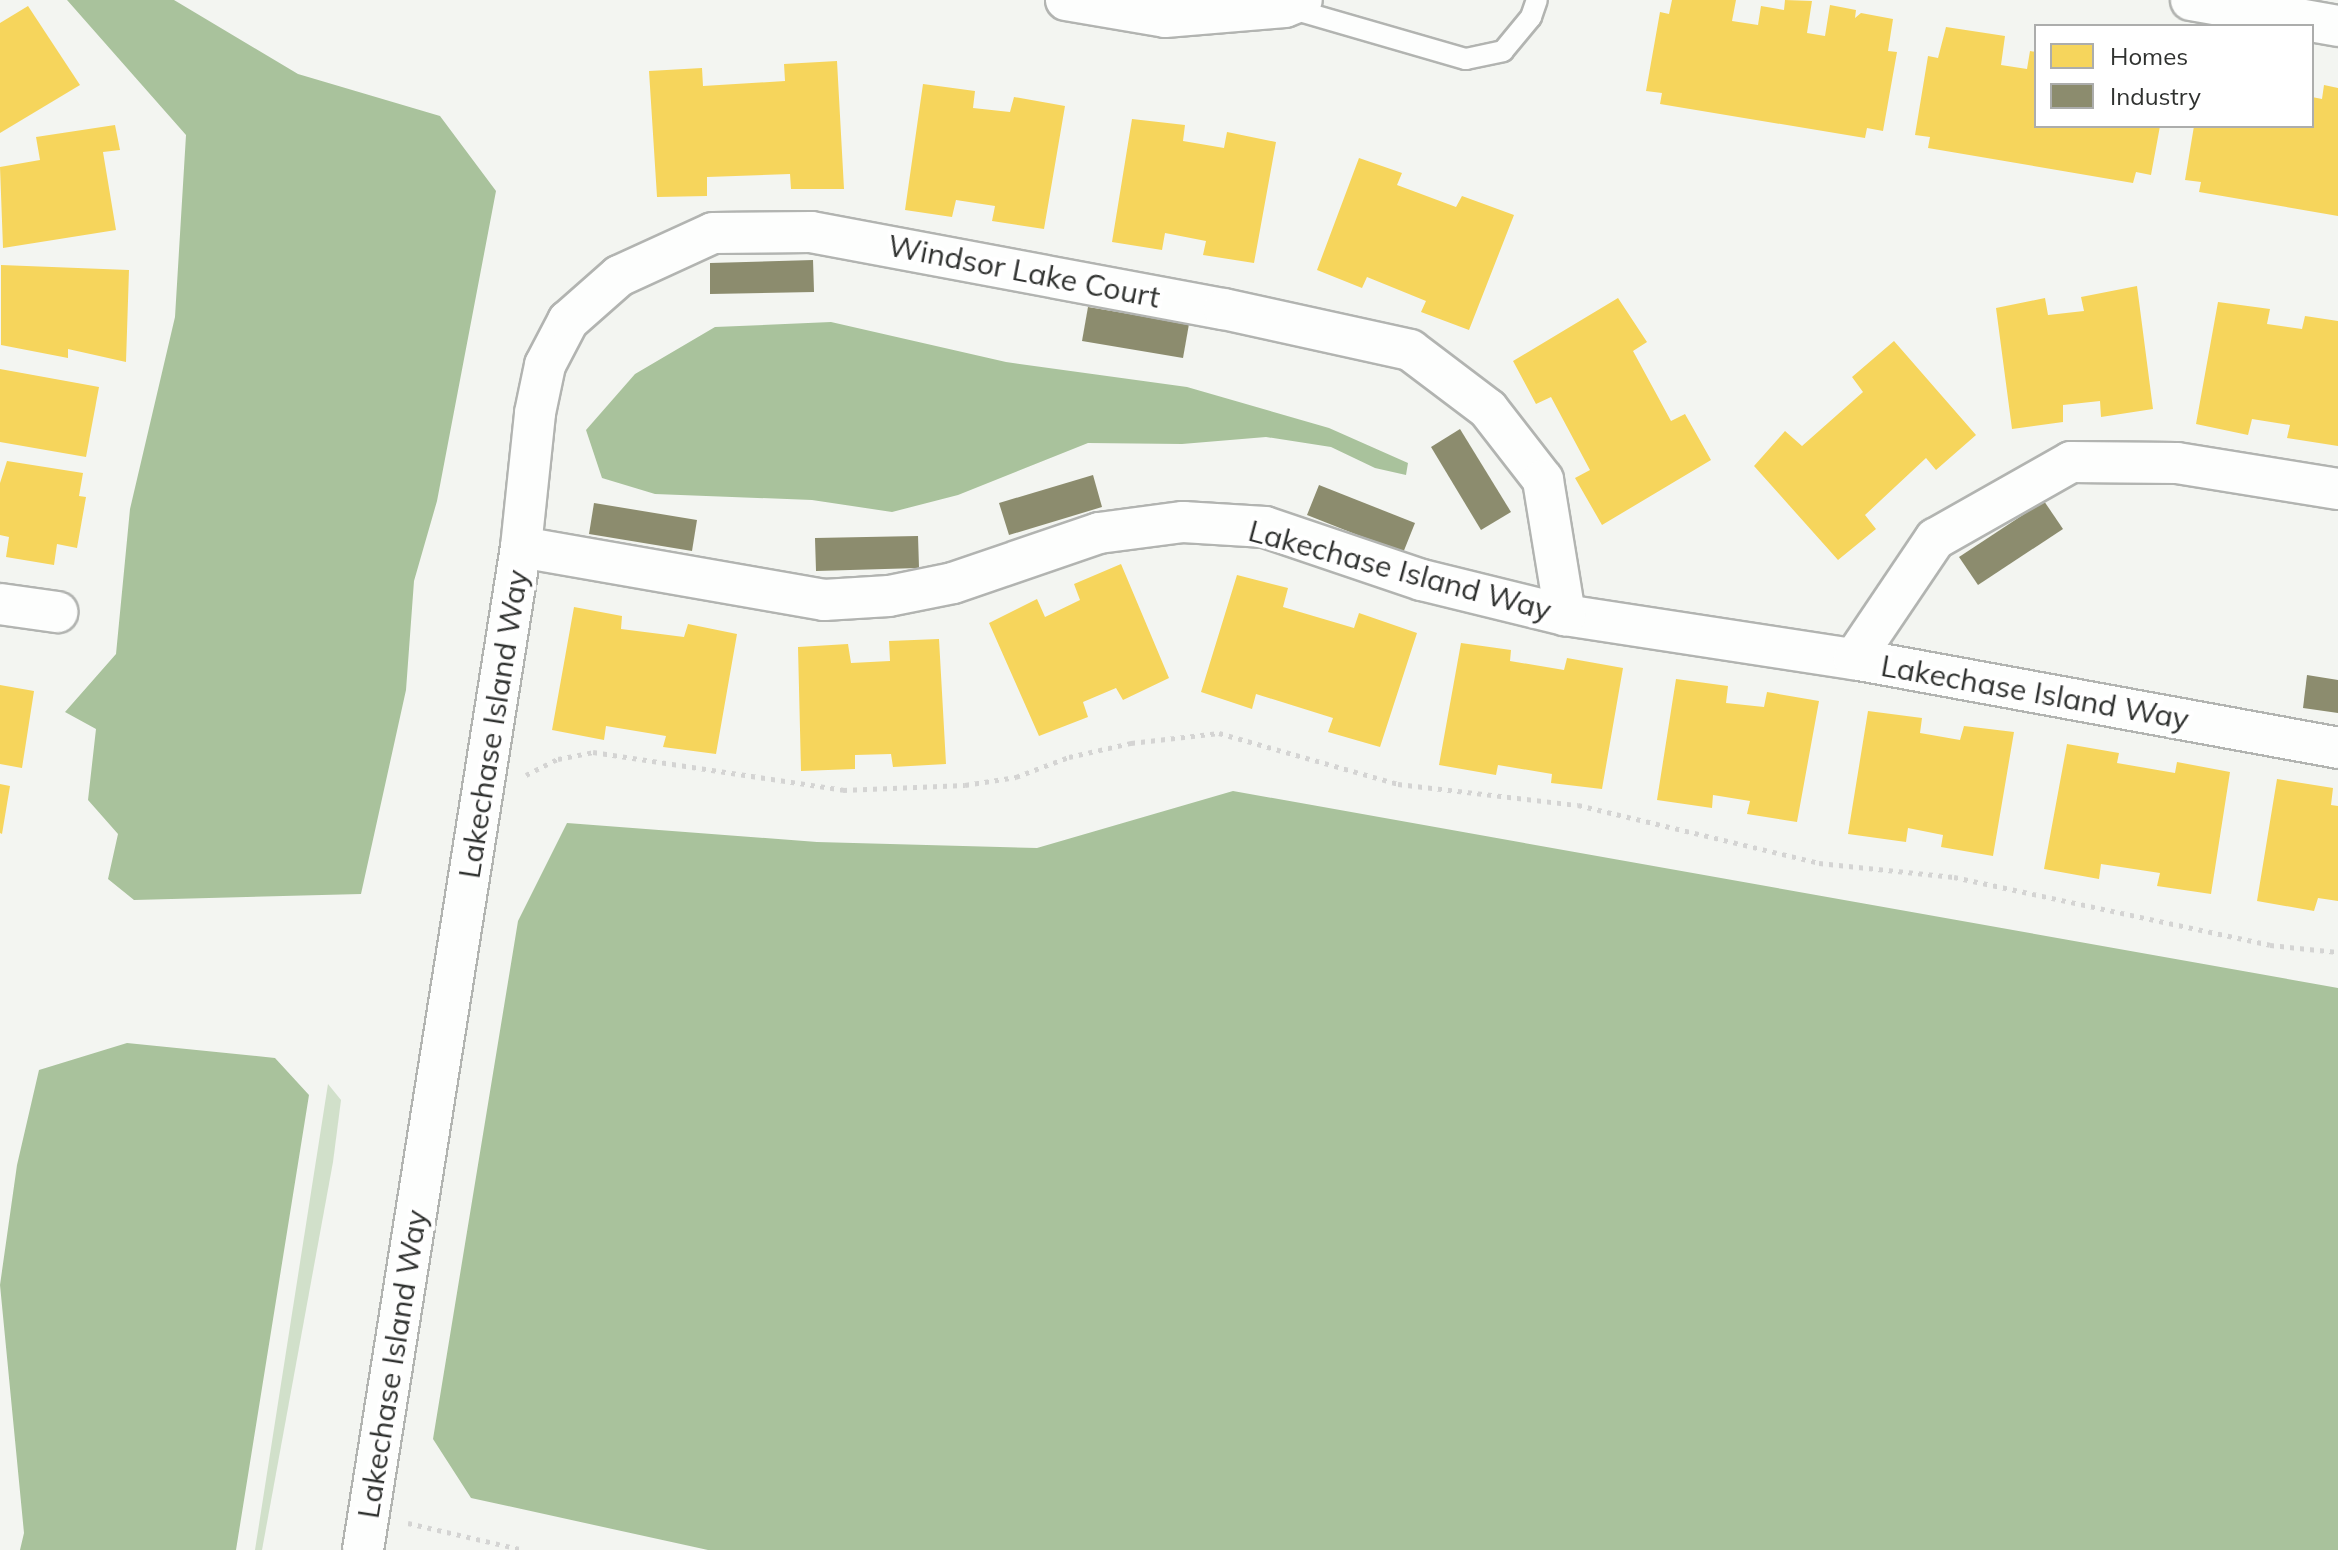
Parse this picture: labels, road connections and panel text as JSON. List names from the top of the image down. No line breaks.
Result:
{"streets":{"street":["Windsor Lake Court","Lakechase Island Way"]},"crossings":[["Windsor Lake Court","Lakechase Island Way"]],"legend":["Homes","Industry"]}
